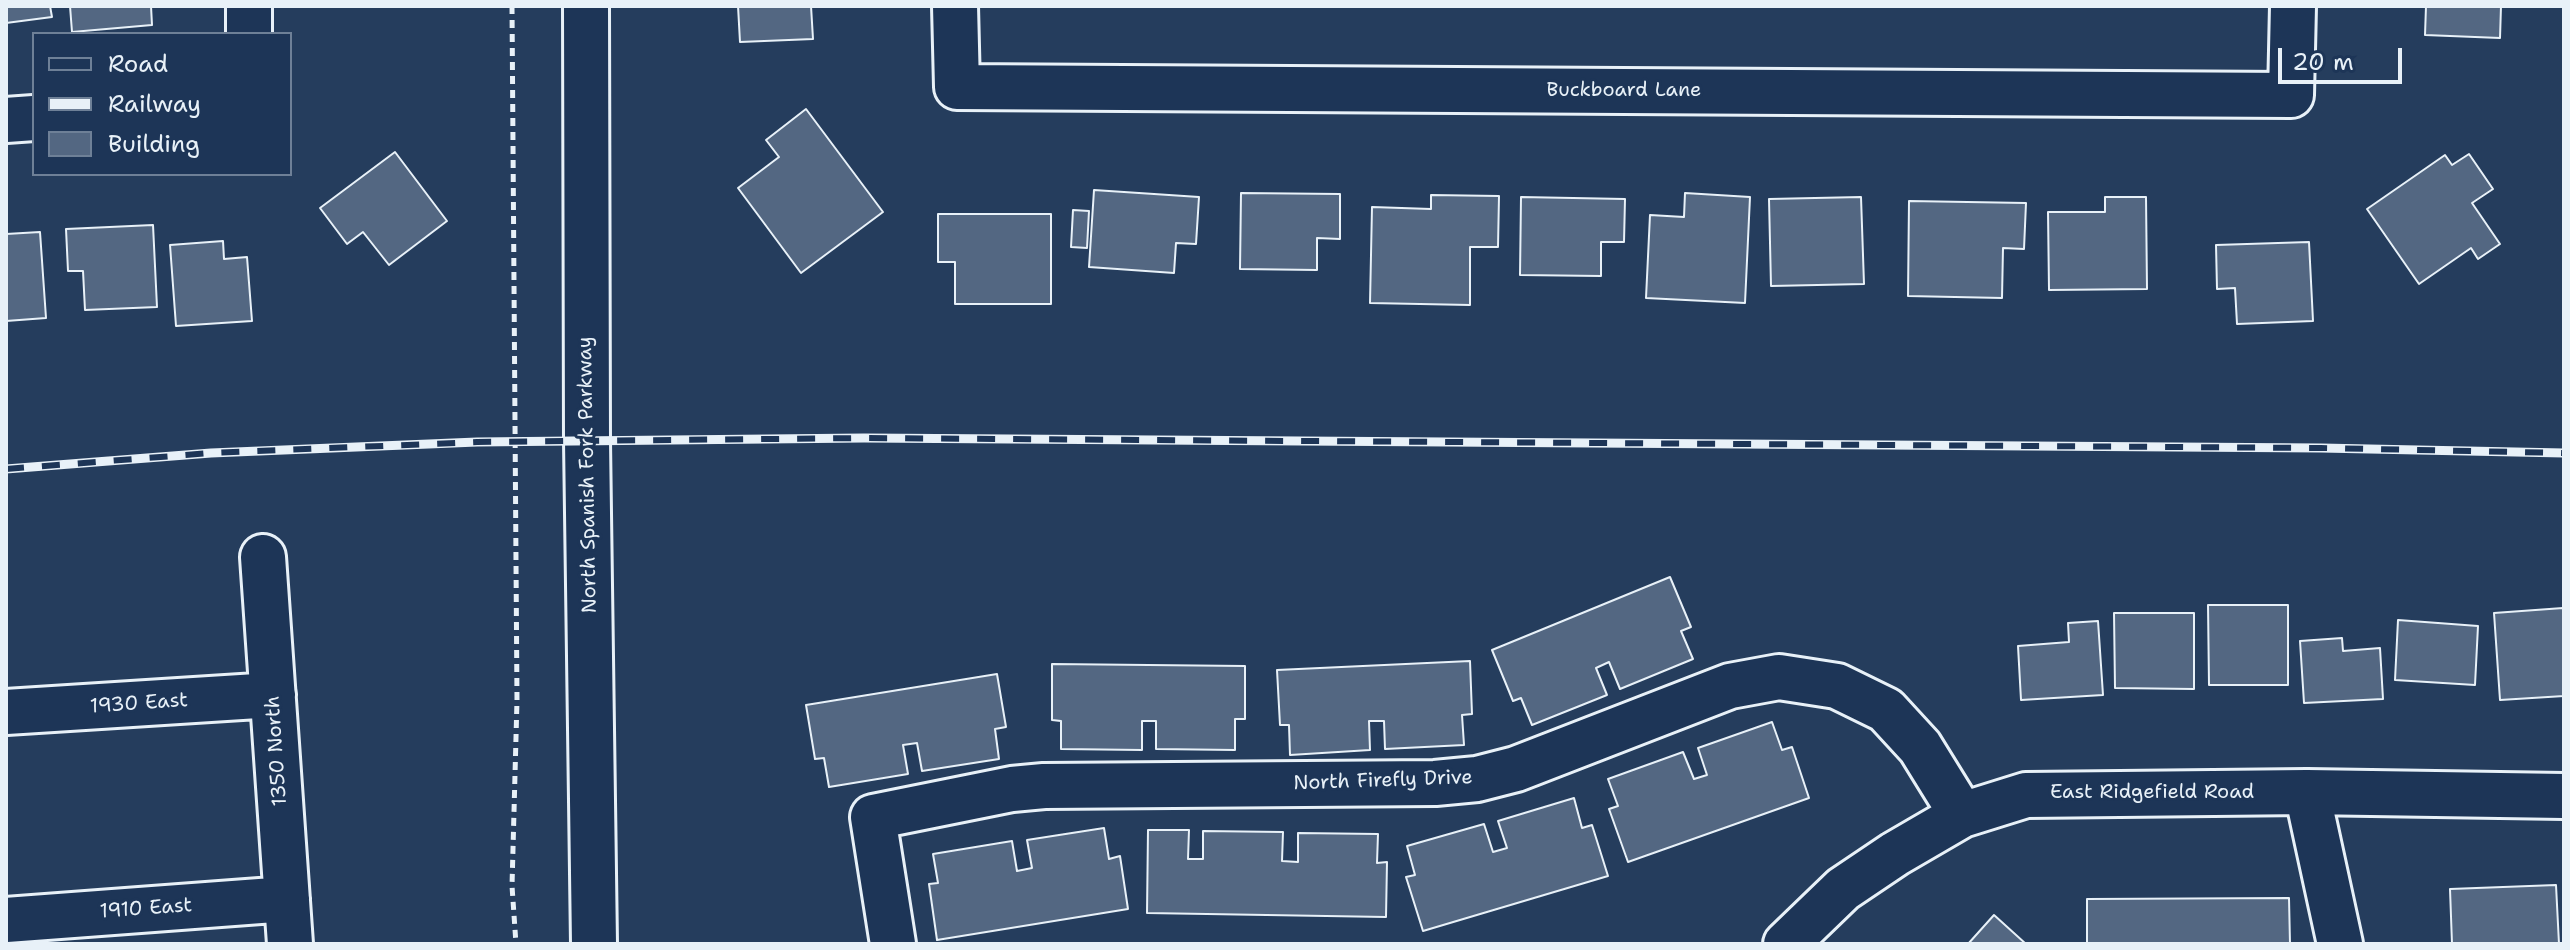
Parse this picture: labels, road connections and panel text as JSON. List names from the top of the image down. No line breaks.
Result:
{"streets":{"street":["Buckboard Lane","North Spanish Fork Parkway","1930 East","1350 North","North Firefly Drive","East Ridgefield Road","1910 East"]},"crossings":[["1930 East","1350 North"],["1350 North","1910 East"],["North Firefly Drive","East Ridgefield Road"]],"legend":["Road","Railway","Building"],"scale_bar":"20 m"}
